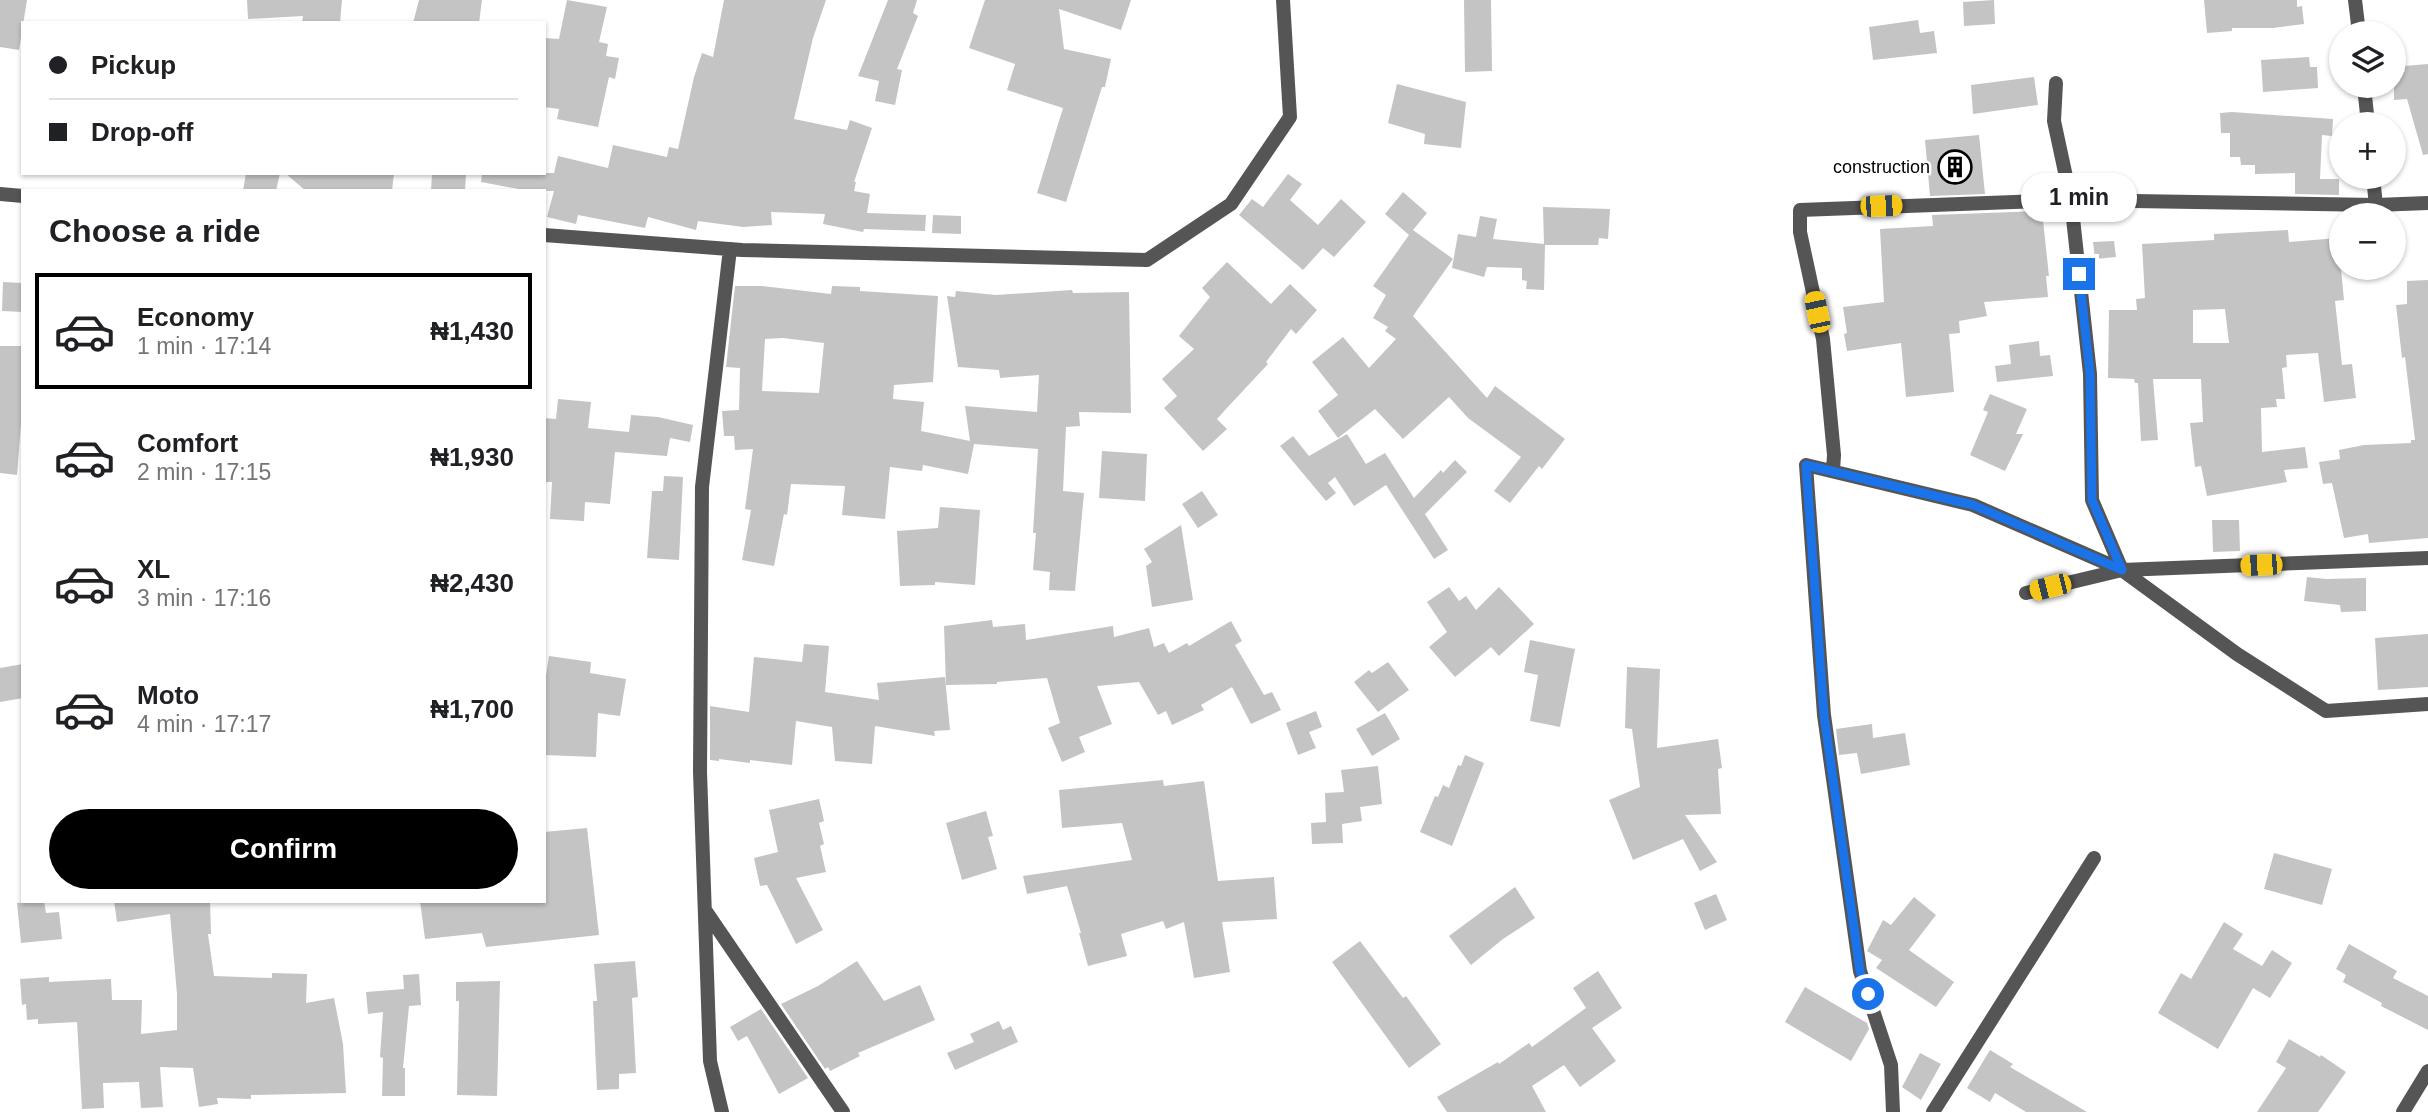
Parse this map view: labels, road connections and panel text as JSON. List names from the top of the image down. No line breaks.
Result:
{"places":{"building":["construction"]},"page":{"map_buttons":["+","−"],"banner":["Pickup","Drop-off"],"bubble":"1 min","heading":"Choose a ride","list":[{"name":"Economy","note":"1 min · 17:14","value":"₦1,430"},{"name":"Comfort","note":"2 min · 17:15","value":"₦1,930"},{"name":"XL","note":"3 min · 17:16","value":"₦2,430"},{"name":"Moto","note":"4 min · 17:17","value":"₦1,700"}],"buttons":"Confirm"}}
